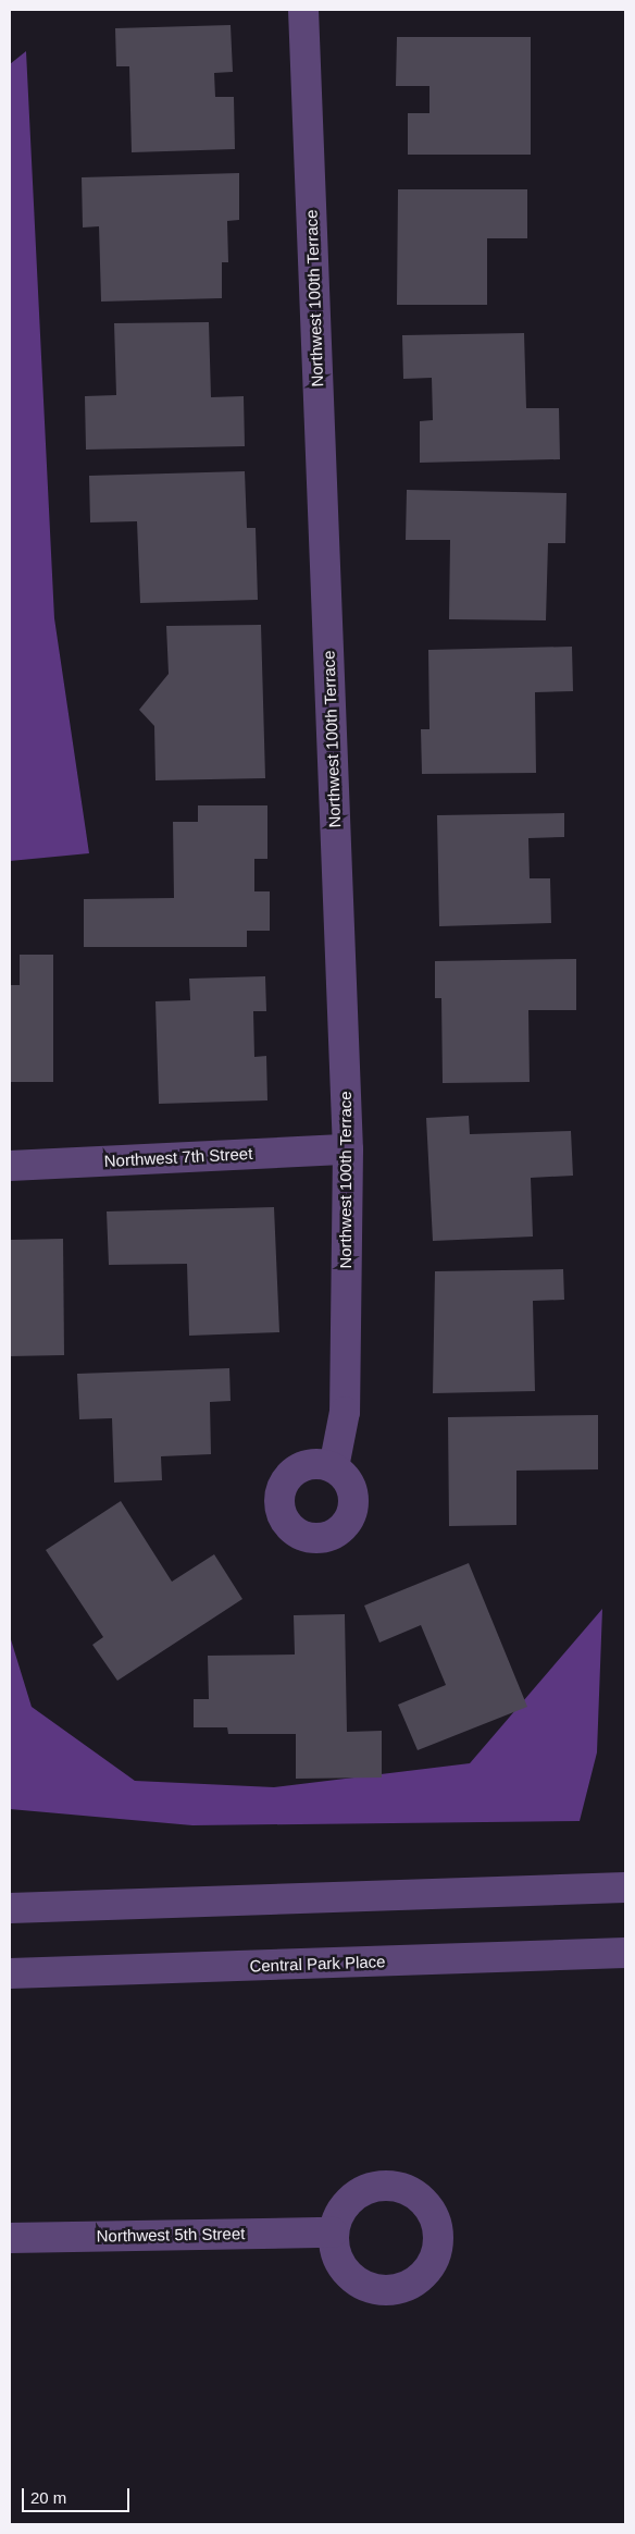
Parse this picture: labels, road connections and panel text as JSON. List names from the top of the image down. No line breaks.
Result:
{"streets":{"street":["Northwest 100th Terrace","Northwest 7th Street","Central Park Place","Northwest 5th Street"]},"crossings":[["Northwest 100th Terrace","Northwest 7th Street"]],"scale_bar":"20 m"}
